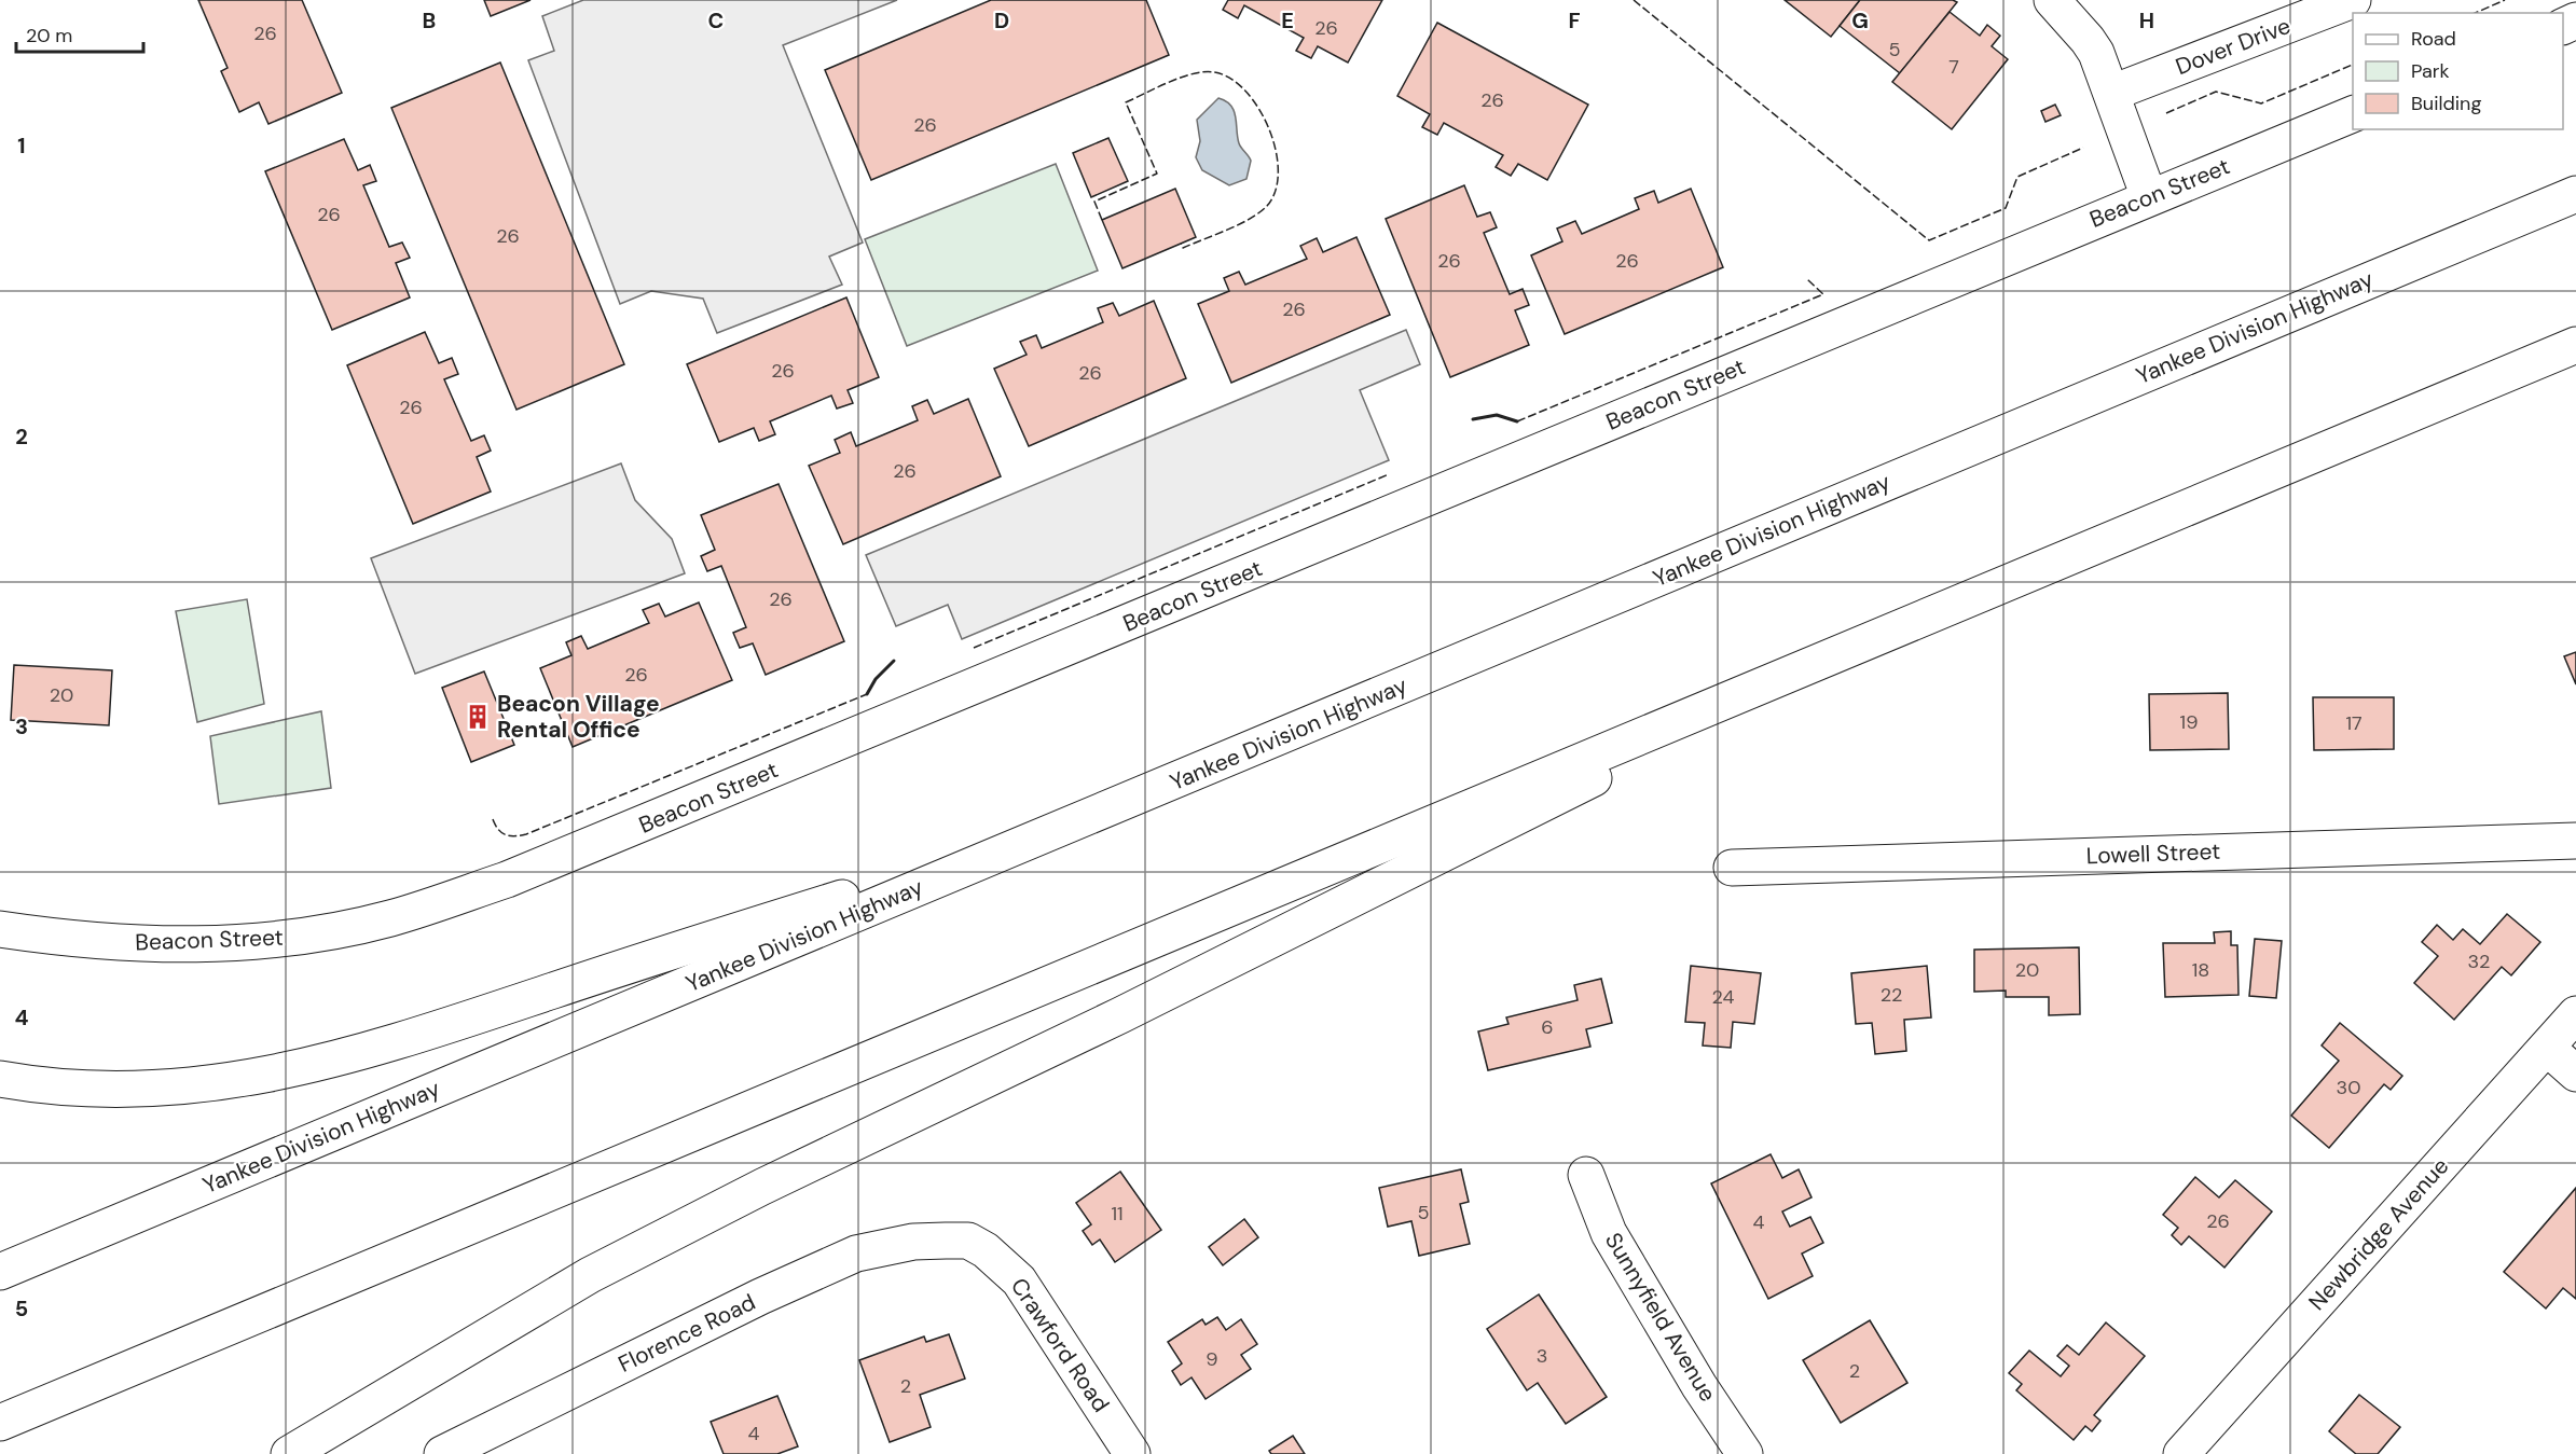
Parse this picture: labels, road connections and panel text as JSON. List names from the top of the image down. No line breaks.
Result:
{"streets":{"main road":["Dover Drive","Beacon Street","Yankee Division Highway","Lowell Street","Newbridge Avenue","Sunnyfield Avenue","Florence Road","Crawford Road"]},"crossings":[["Florence Road","Crawford Road"]],"places":{"building":["Beacon Village Rental Office"]},"house_numbers":["26","26","5","7","26","26","26","26","26","26","26","26","26","26","26","26","26","20","19","17","32","20","18","22","24","6","30","5","11","26","4","3","9","2","2","4"],"legend":["Road","Park","Building"],"scale_bar":"20 m","grid":{"columns":["B","C","D","E","F","G","H"],"rows":["1","2","3","4","5"]}}
